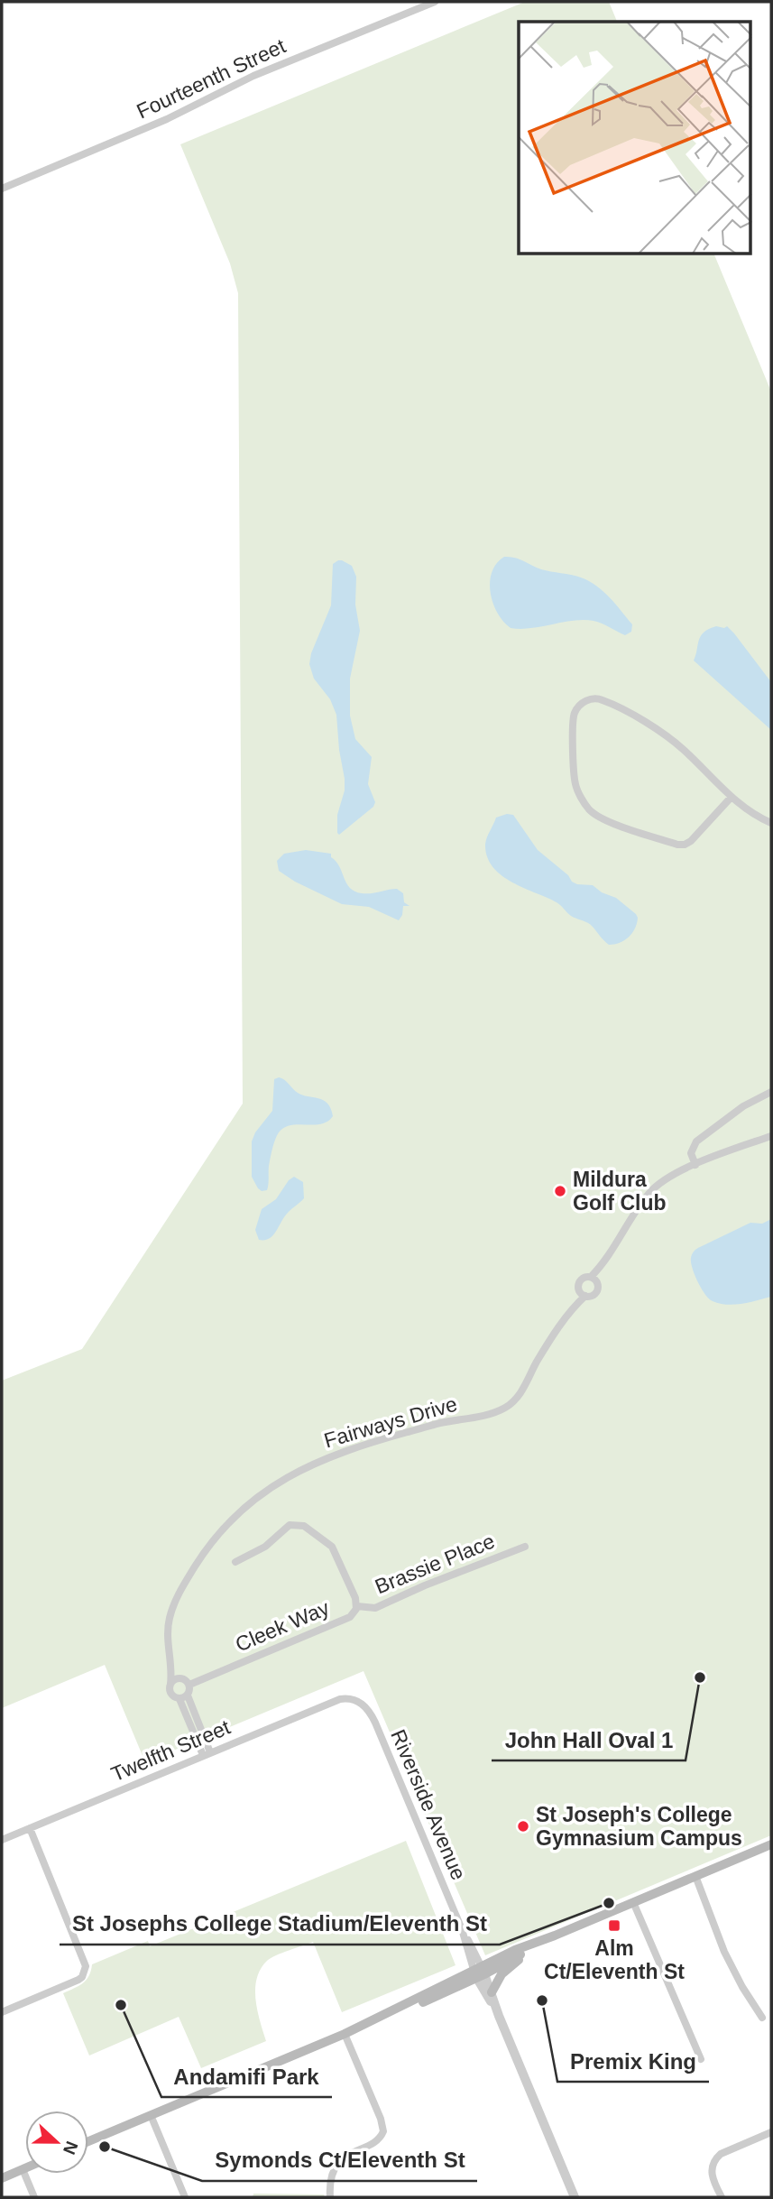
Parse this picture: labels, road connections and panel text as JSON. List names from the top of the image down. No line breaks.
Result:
{"streets":{"street":["Fourteenth Street","Fairways Drive","Brassie Place","Cleek Way","Twelfth Street","Riverside Avenue"]},"crossings":[["Fairways Drive","Cleek Way"],["Brassie Place","Cleek Way"],["Twelfth Street","Riverside Avenue"]],"places":{"other":["Mildura Golf Club","John Hall Oval 1","St Joseph's College Gymnasium Campus","St Josephs College Stadium/Eleventh St","Premix King","Andamifi Park","Symonds Ct/Eleventh St"],"transit":["Alm Ct/Eleventh St"]},"north":"right"}
